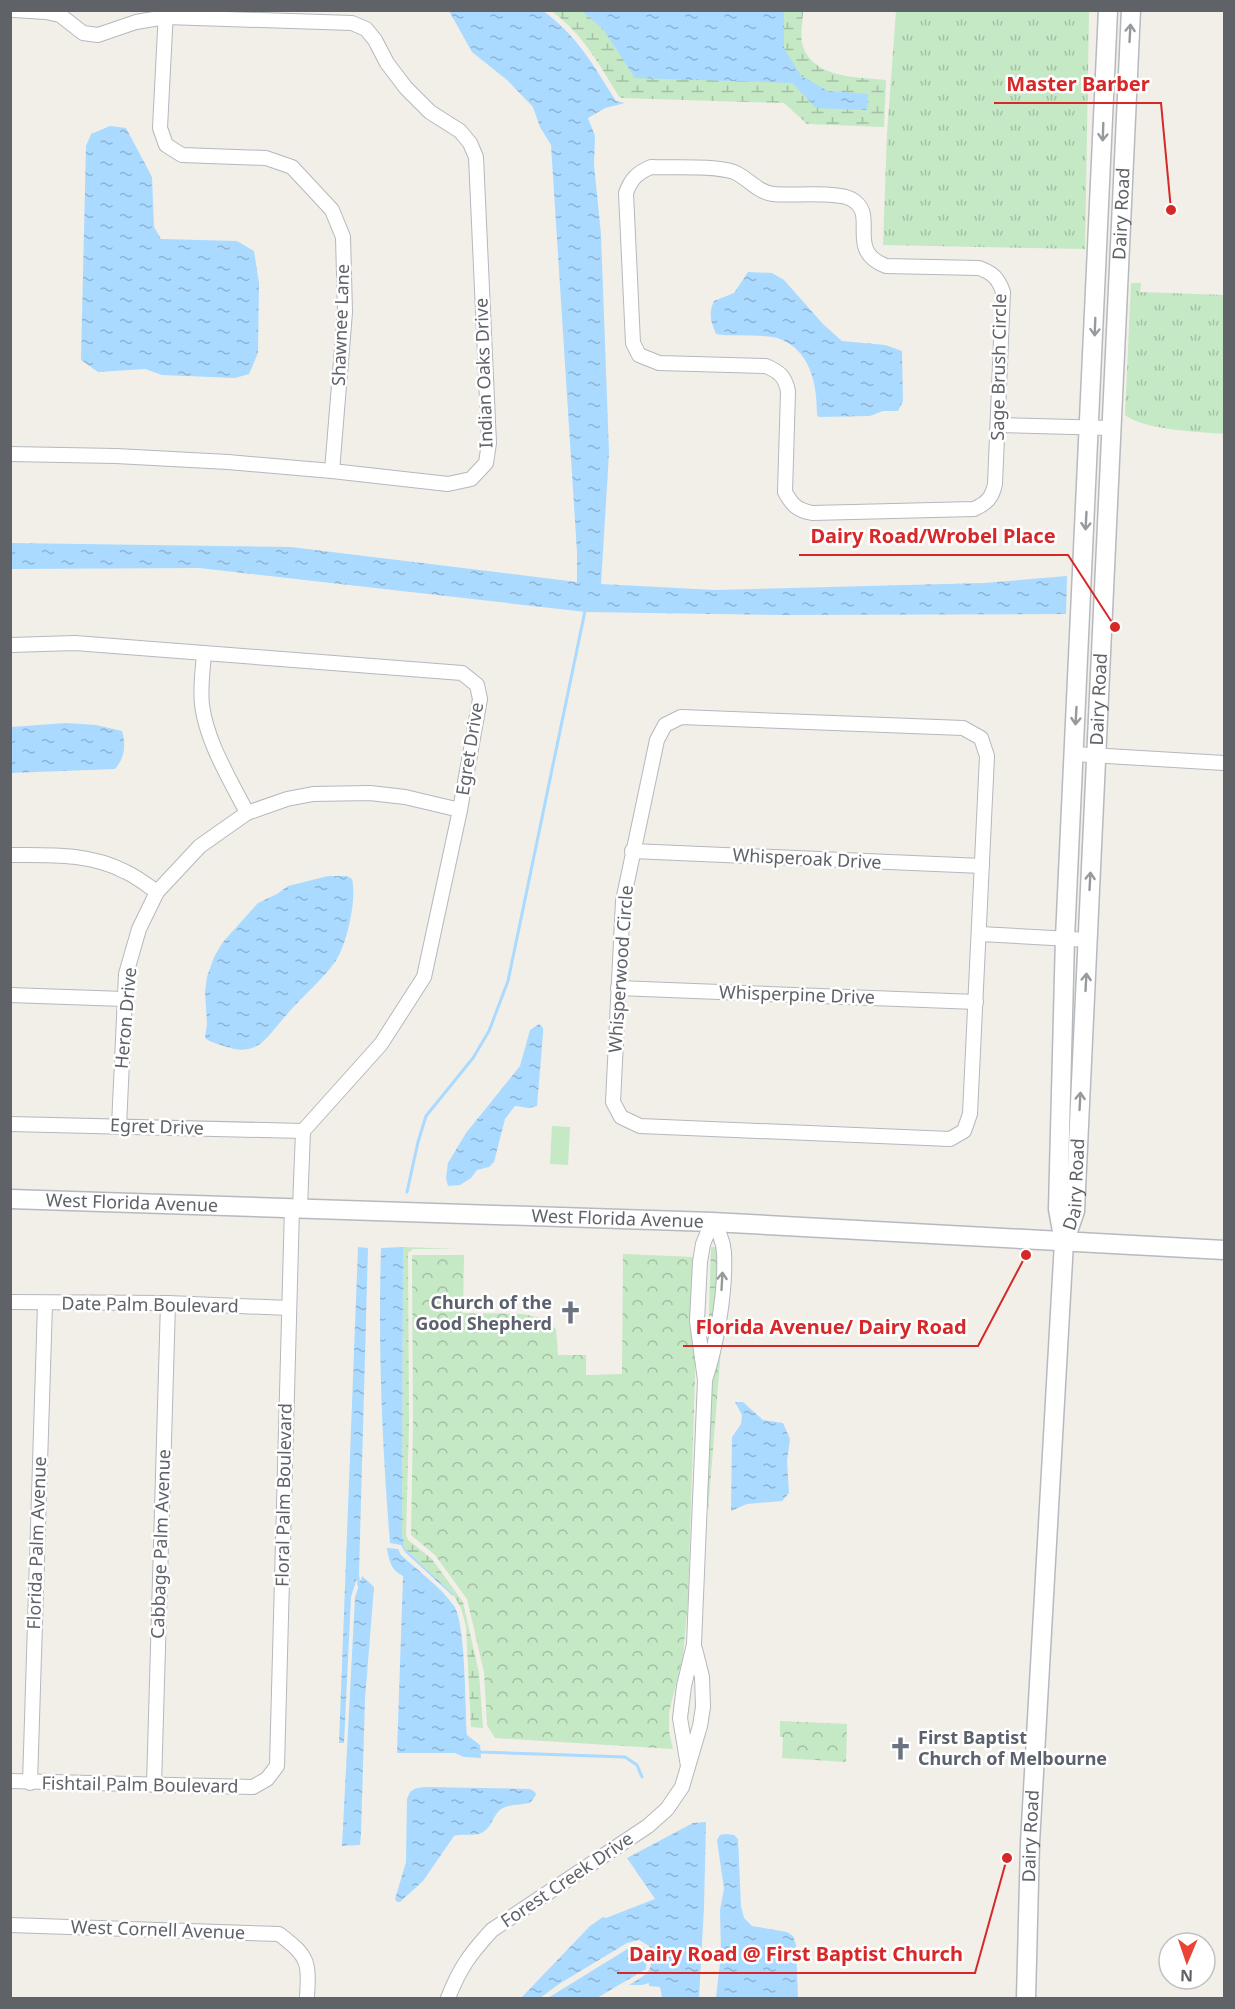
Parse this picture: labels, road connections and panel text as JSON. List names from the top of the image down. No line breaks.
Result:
{"streets":{"street":["Dairy Road","Shawnee Lane","Sage Brush Circle","Indian Oaks Drive","Egret Drive","Whisperoak Drive","Whisperwood Circle","Whisperpine Drive","Heron Drive","West Florida Avenue","Date Palm Boulevard","Floral Palm Boulevard","Florida Palm Avenue","Cabbage Palm Avenue","Fishtail Palm Boulevard","Forest Creek Drive","West Cornell Avenue"]},"crossings":[["Dairy Road","West Florida Avenue"],["Shawnee Lane","Indian Oaks Drive"],["Egret Drive","Heron Drive"],["Whisperoak Drive","Whisperwood Circle"],["Whisperwood Circle","Whisperpine Drive"],["West Florida Avenue","Floral Palm Boulevard"],["West Florida Avenue","Forest Creek Drive"],["Date Palm Boulevard","Floral Palm Boulevard"],["Date Palm Boulevard","Florida Palm Avenue"],["Date Palm Boulevard","Cabbage Palm Avenue"],["Floral Palm Boulevard","Fishtail Palm Boulevard"],["Florida Palm Avenue","Fishtail Palm Boulevard"],["Cabbage Palm Avenue","Fishtail Palm Boulevard"]],"places":{"other":["Master Barber","Dairy Road/Wrobel Place","Florida Avenue/ Dairy Road","Dairy Road @ First Baptist Church"],"church":["Church of the Good Shepherd","First Baptist Church of Melbourne"]},"north":"bottom"}
